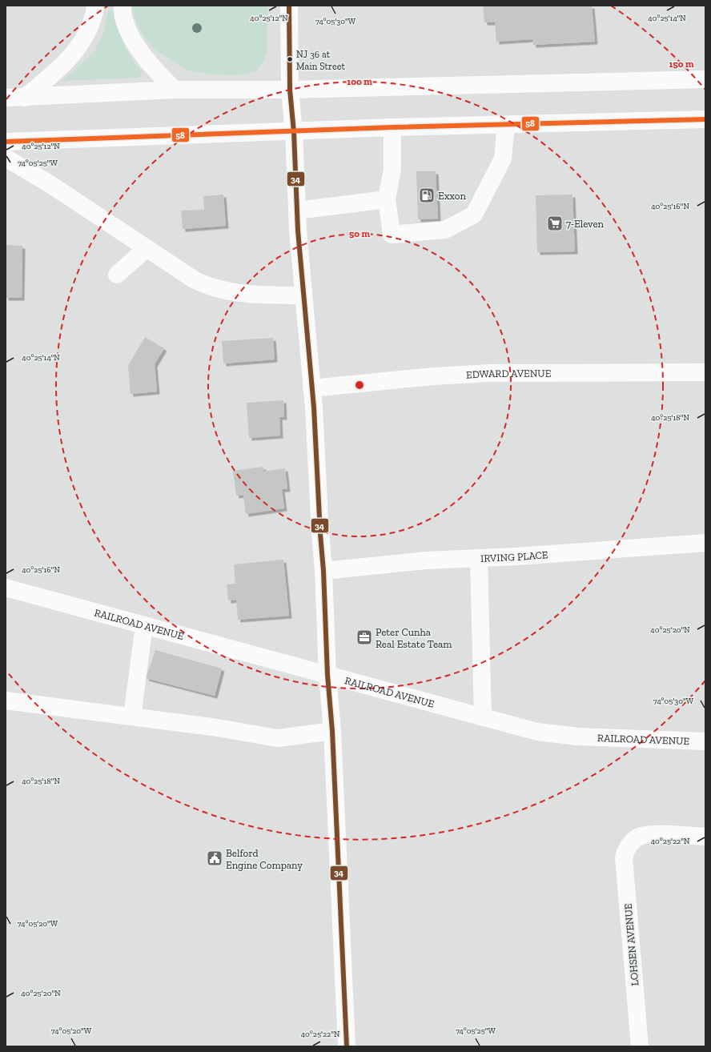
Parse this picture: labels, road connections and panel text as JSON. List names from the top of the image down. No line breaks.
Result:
{"streets":{"main road":["EDWARD AVENUE","IRVING PLACE","RAILROAD AVENUE","LOHSEN AVENUE"]},"places":{"other":["NJ 36 at Main Street"],"fuel station":["Exxon"],"supermarket":["7-Eleven"],"office":["Peter Cunha Real Estate Team"],"public building":["Belford Engine Company"]},"lines":["transit line 34","transit line 58"],"coordinates":["40°25'12\"N","40°25'14\"N","74°05'30\"W","74°05'25\"W","40°25'16\"N","40°25'18\"N","40°25'20\"N","40°25'22\"N","74°05'20\"W"],"rings":["150 m","100 m","50 m"]}
